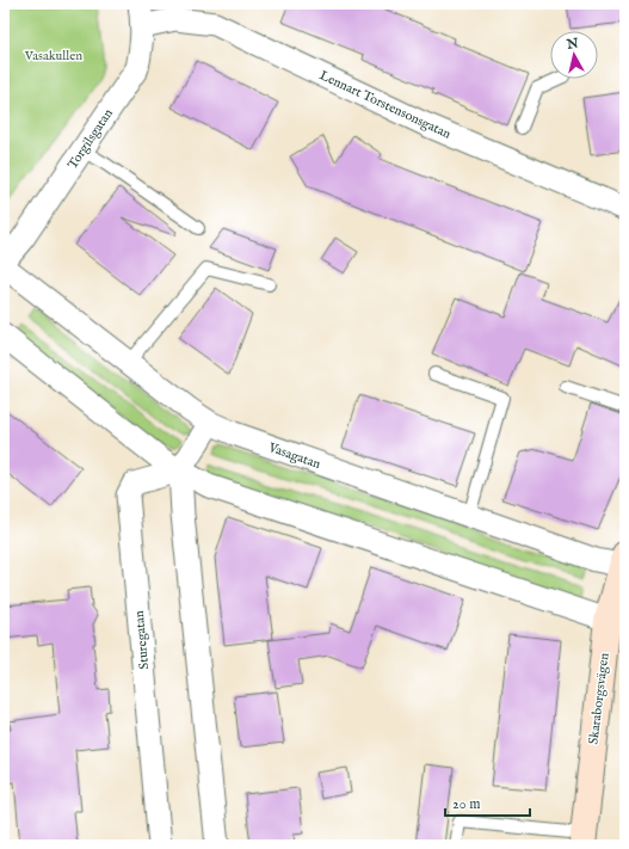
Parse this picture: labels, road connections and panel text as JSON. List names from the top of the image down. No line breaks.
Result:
{"streets":{"street":["Lennart Torstensonsgatan","Torgilsgatan","Vasagatan","Sturegatan","Skaraborgsvägen"]},"crossings":[["Lennart Torstensonsgatan","Torgilsgatan"],["Vasagatan","Skaraborgsvägen"]],"parks":["Vasakullen"],"scale_bar":"20 m","north":"top"}
